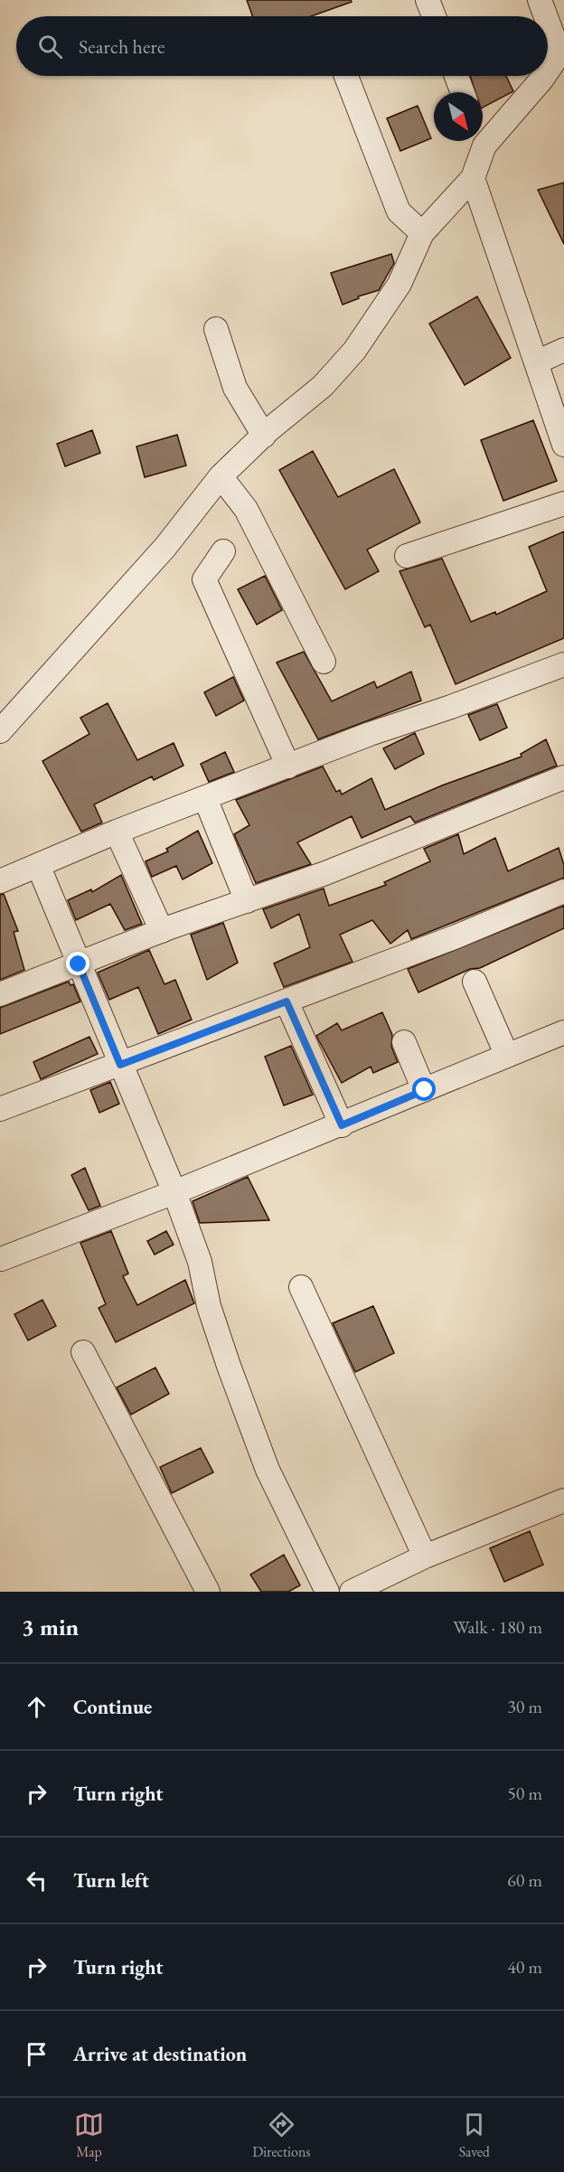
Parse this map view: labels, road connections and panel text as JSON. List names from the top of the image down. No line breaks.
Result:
{"north":"bottom right","page":{"search":"Search here","heading":["3 min","Walk · 180 m"],"list":[["Continue","30 m"],["Turn right","50 m"],["Turn left","60 m"],["Turn right","40 m"],"Arrive at destination"],"nav":["Map","Directions","Saved"]}}
